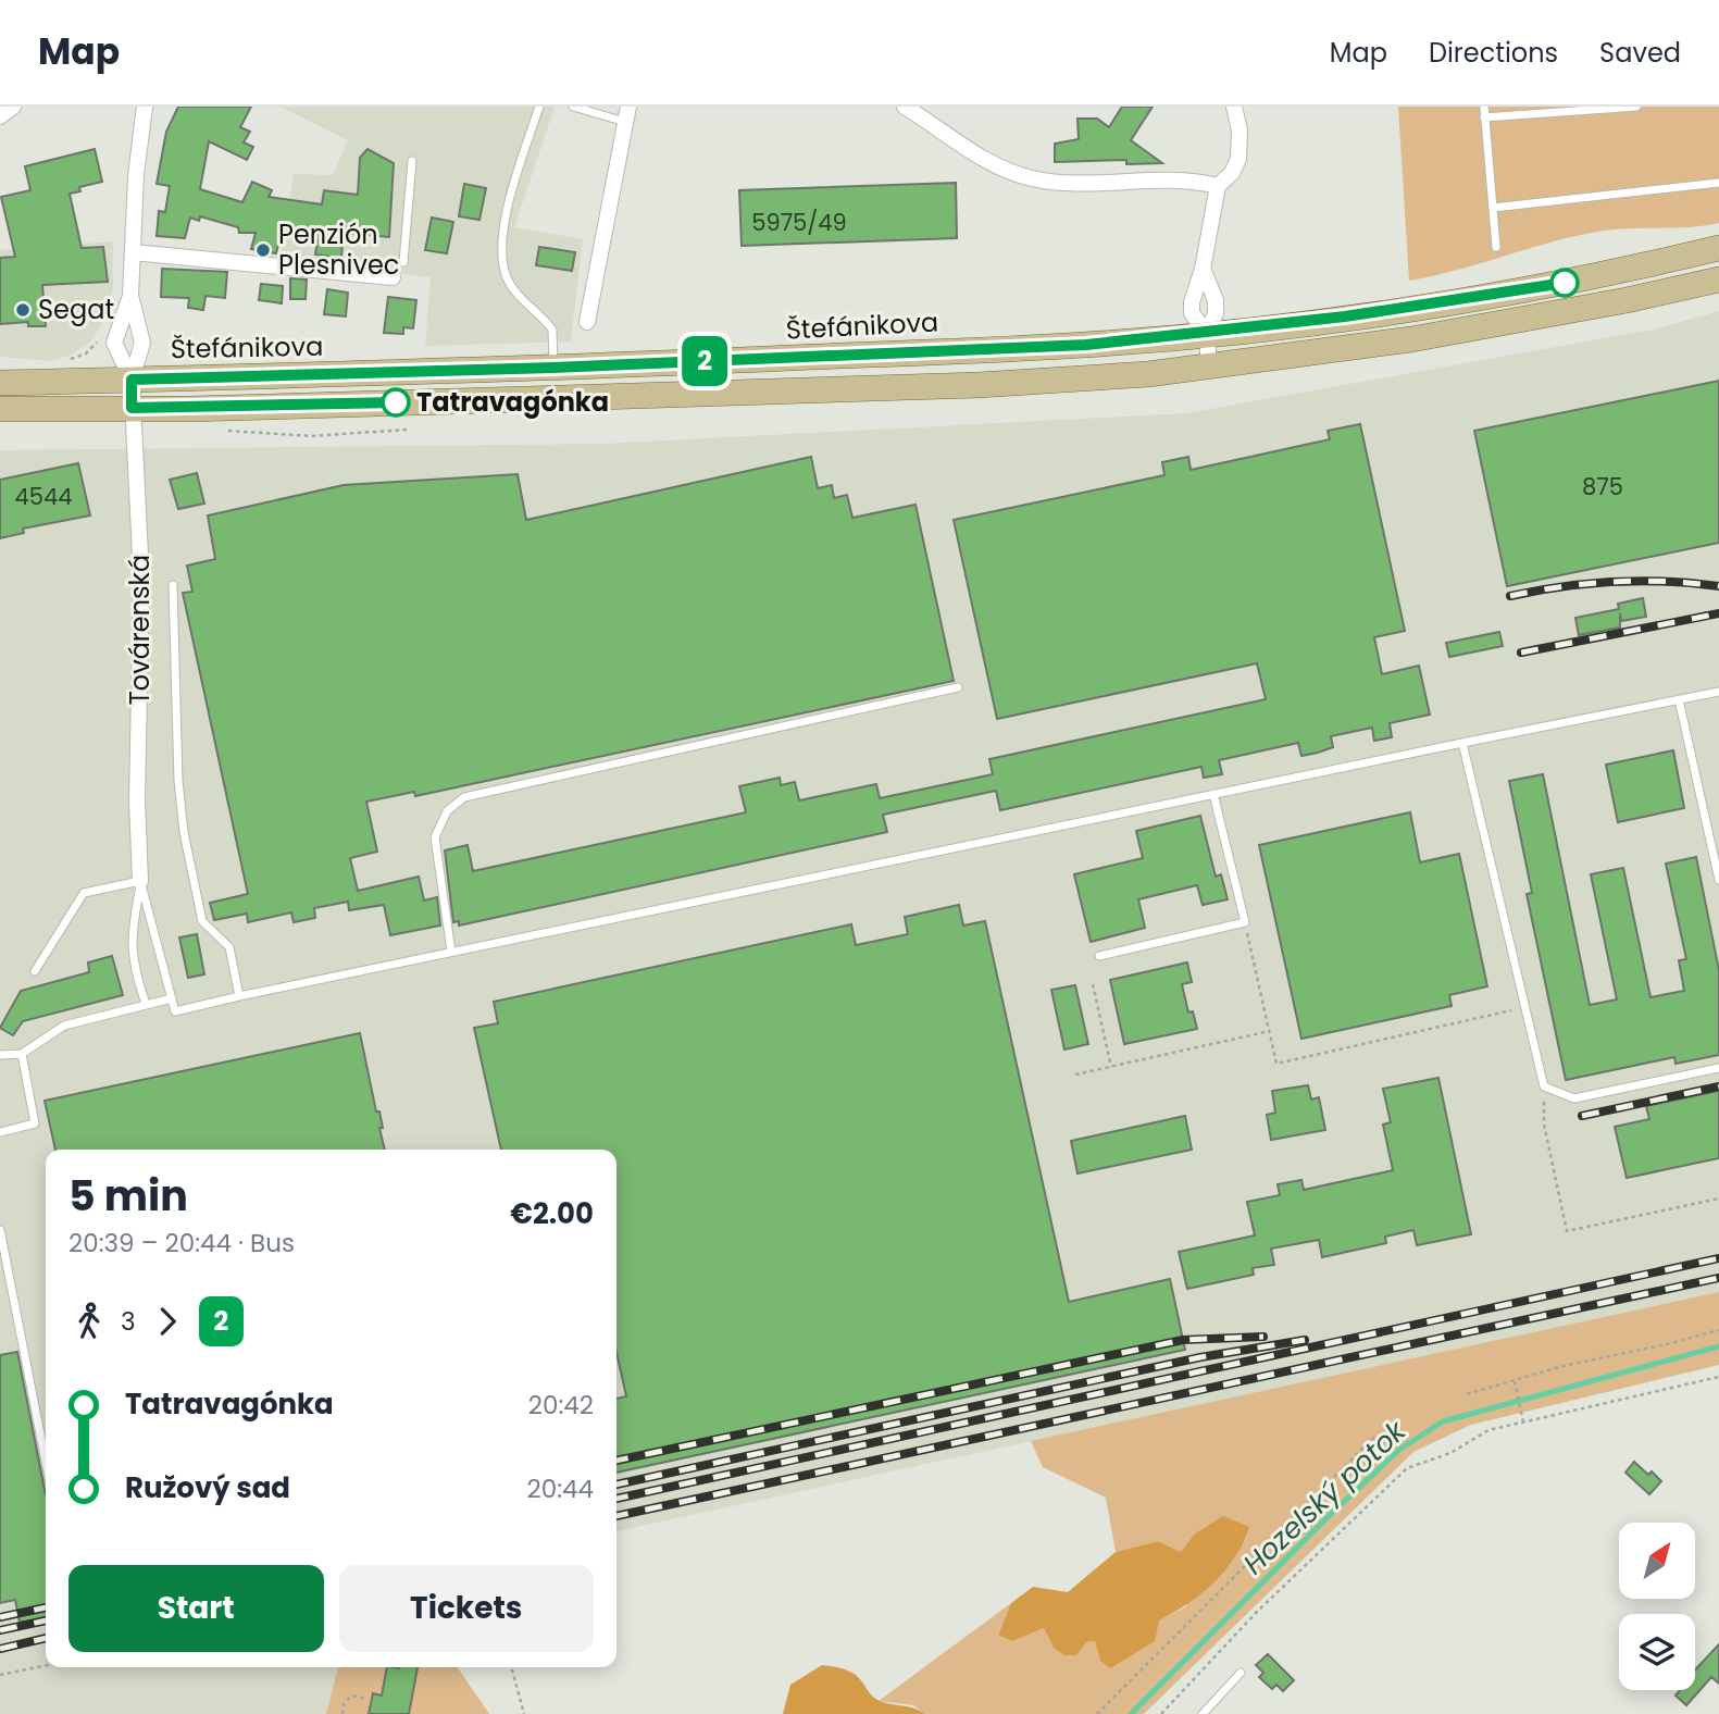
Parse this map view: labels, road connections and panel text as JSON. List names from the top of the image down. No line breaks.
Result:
{"streets":{"main road":["Štefánikova"],"street":["Továrenská"]},"crossings":[["Štefánikova","Továrenská"]],"water":["Hozelský potok"],"places":["Penzión Plesnivec","Segat","Tatravagónka"],"lines":["bus line 2"],"house_numbers":["5975/49","875","4544"],"north":"top right","page":{"header":"Map","nav":["Map","Directions","Saved"],"on_map":"2","heading":["5 min","20:39 – 20:44 · Bus","€2.00"],"legs":["3","2"],"list":[{"name":"Tatravagónka","value":"20:42"},{"name":"Ružový sad","value":"20:44"}],"buttons":["Start","Tickets"]}}
